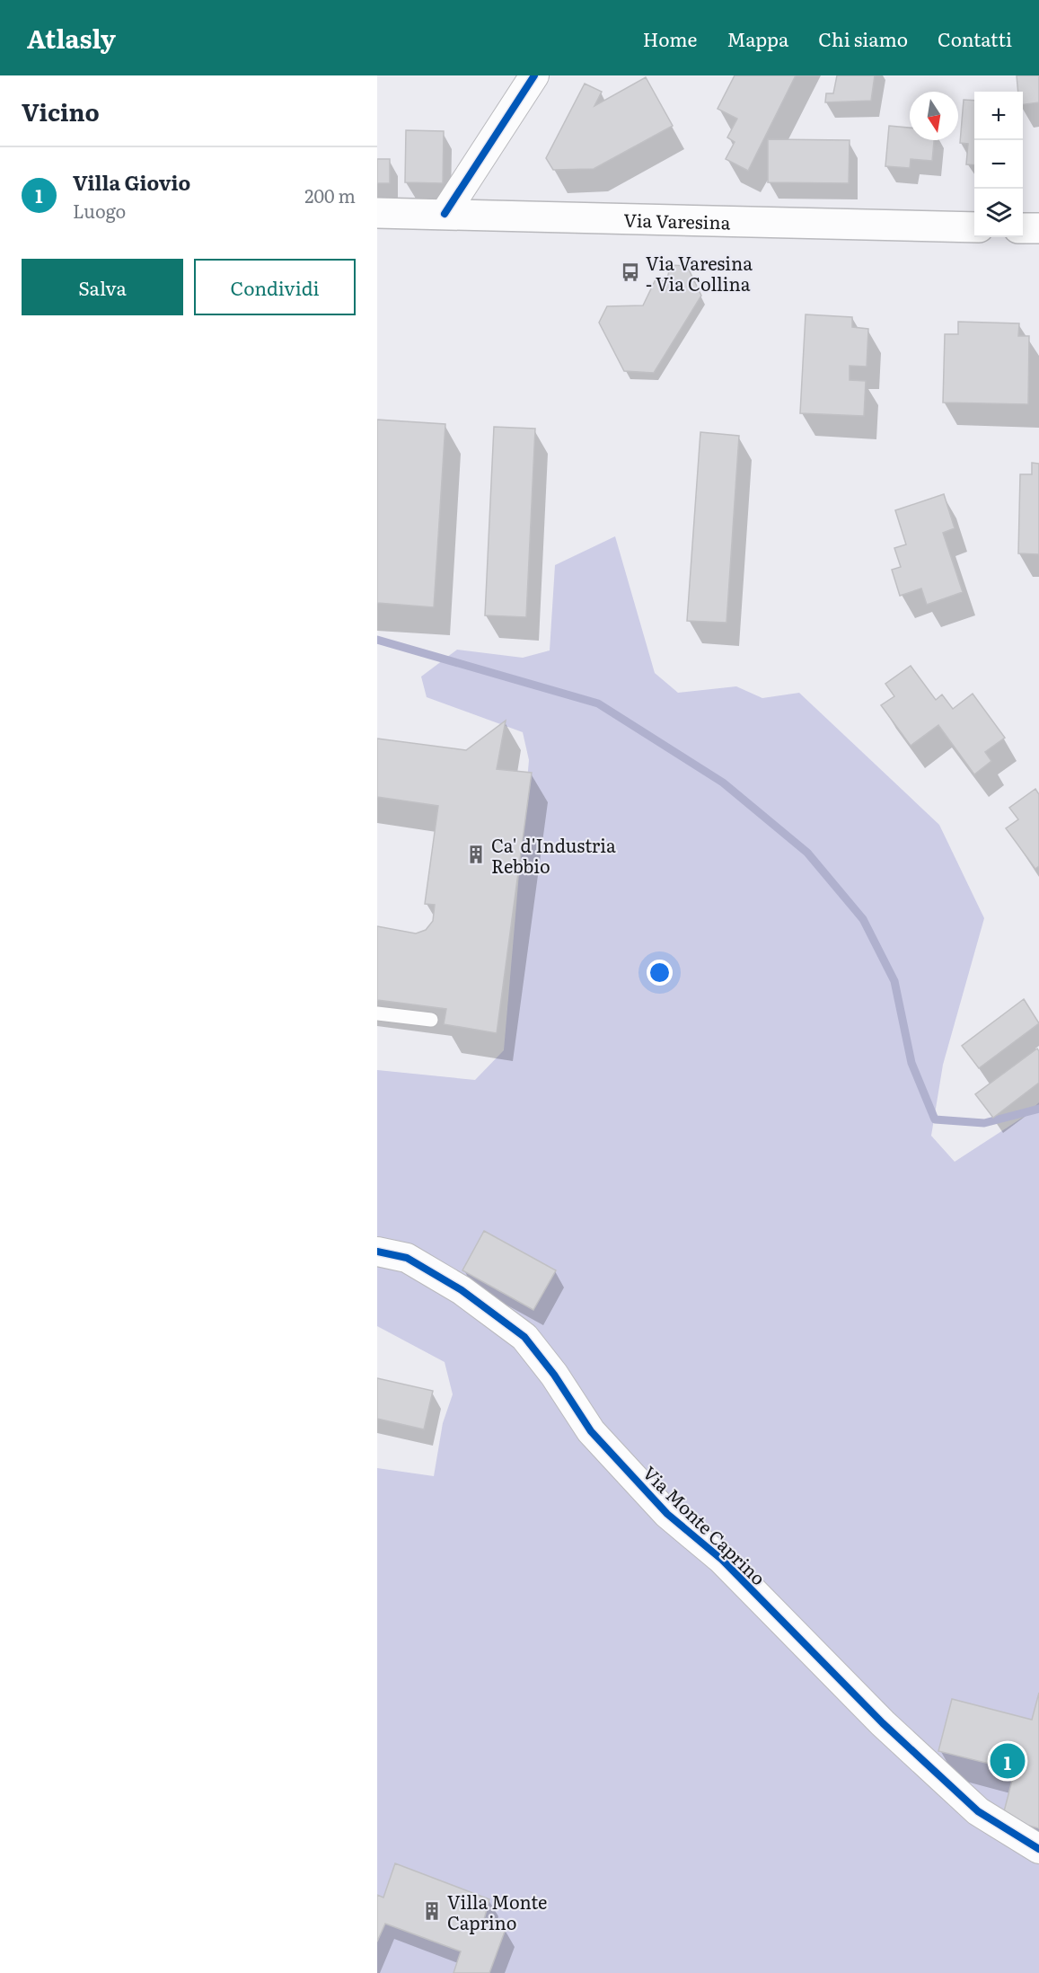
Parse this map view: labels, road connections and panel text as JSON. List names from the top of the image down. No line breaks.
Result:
{"streets":{"main road":["Via Varesina"],"street":["Via Monte Caprino"]},"places":{"bus stop":["Via Varesina - Via Collina"],"building":["Ca' d'Industria Rebbio","Villa Monte Caprino"]},"north":"bottom","page":{"header":"Atlasly","nav":["Home","Mappa","Chi siamo","Contatti"],"heading":"Vicino","map_buttons":["+","−"],"list":[{"mark":"1","name":"Villa Giovio","note":"Luogo","value":"200 m"}],"buttons":["Salva","Condividi"],"pins":"1"}}
